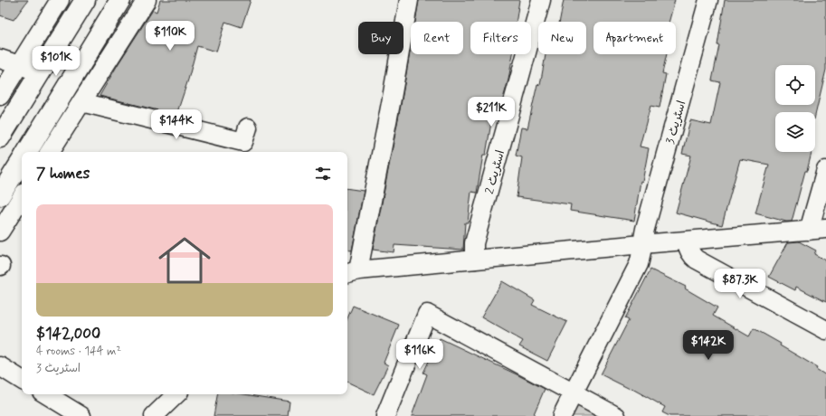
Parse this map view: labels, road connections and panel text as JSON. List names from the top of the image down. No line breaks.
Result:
{"streets":{"street":["اسٹریٹ 3","اسٹریٹ 2"]},"page":{"price":["$110K","$101K","$211K","$144K","$87.3K","$142K","$116K"],"chip":["Buy","Rent","Filters","New","Apartment"],"heading":"7 homes","list":[{"name":"$142,000","note":"4 rooms · 144 m² · اسٹریٹ 3"}]}}
